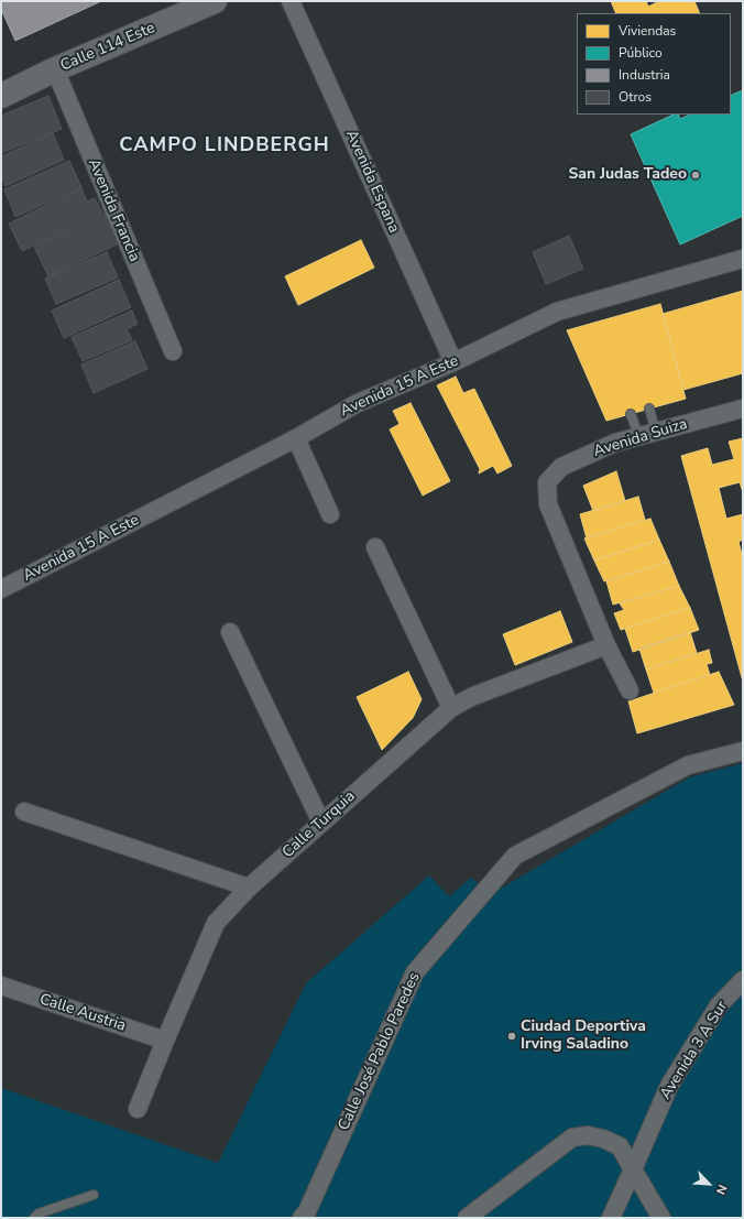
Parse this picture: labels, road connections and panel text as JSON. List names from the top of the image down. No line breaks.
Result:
{"streets":{"street":["Calle 114 Este","Avenida Espana","Avenida Francia","Avenida 15 A Este","Avenida Suiza","Calle Turquia","Calle Austria","Avenida 3 A Sur","Calle José Pablo Paredes"]},"crossings":[["Calle 114 Este","Avenida Francia"],["Avenida Espana","Avenida 15 A Este"],["Avenida Suiza","Calle Turquia"],["Calle Turquia","Calle Austria"]],"districts":["CAMPO LINDBERGH"],"places":["San Judas Tadeo","Ciudad Deportiva Irving Saladino"],"legend":["Viviendas","Público","Industria","Otros"],"north":"bottom right"}
